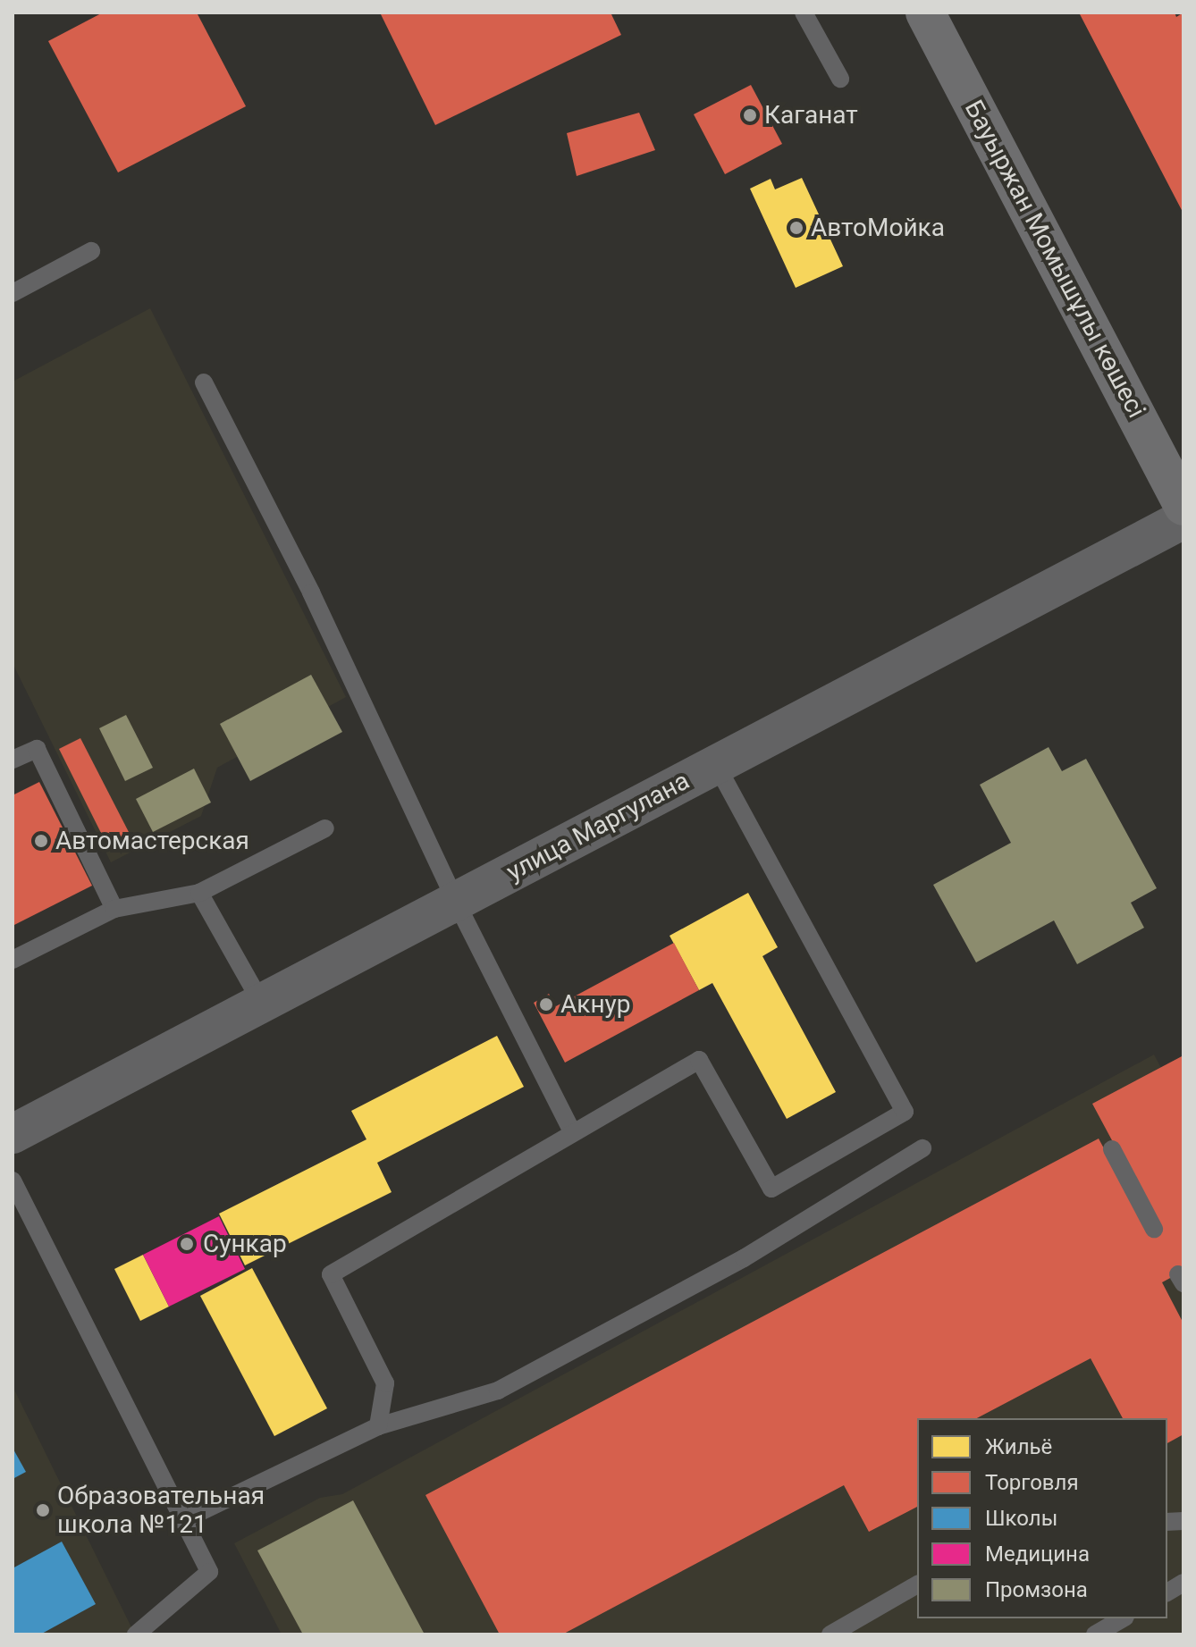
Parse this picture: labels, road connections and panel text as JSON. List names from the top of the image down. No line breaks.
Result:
{"streets":{"main road":["Бауыржан Момышұлы көшесі"],"street":["улица Маргулана"]},"places":["Каганат","АвтоМойка","Автомастерская","Акнур","Сункар","Образовательная школа №121"],"legend":["Жильё","Торговля","Школы","Медицина","Промзона"]}
